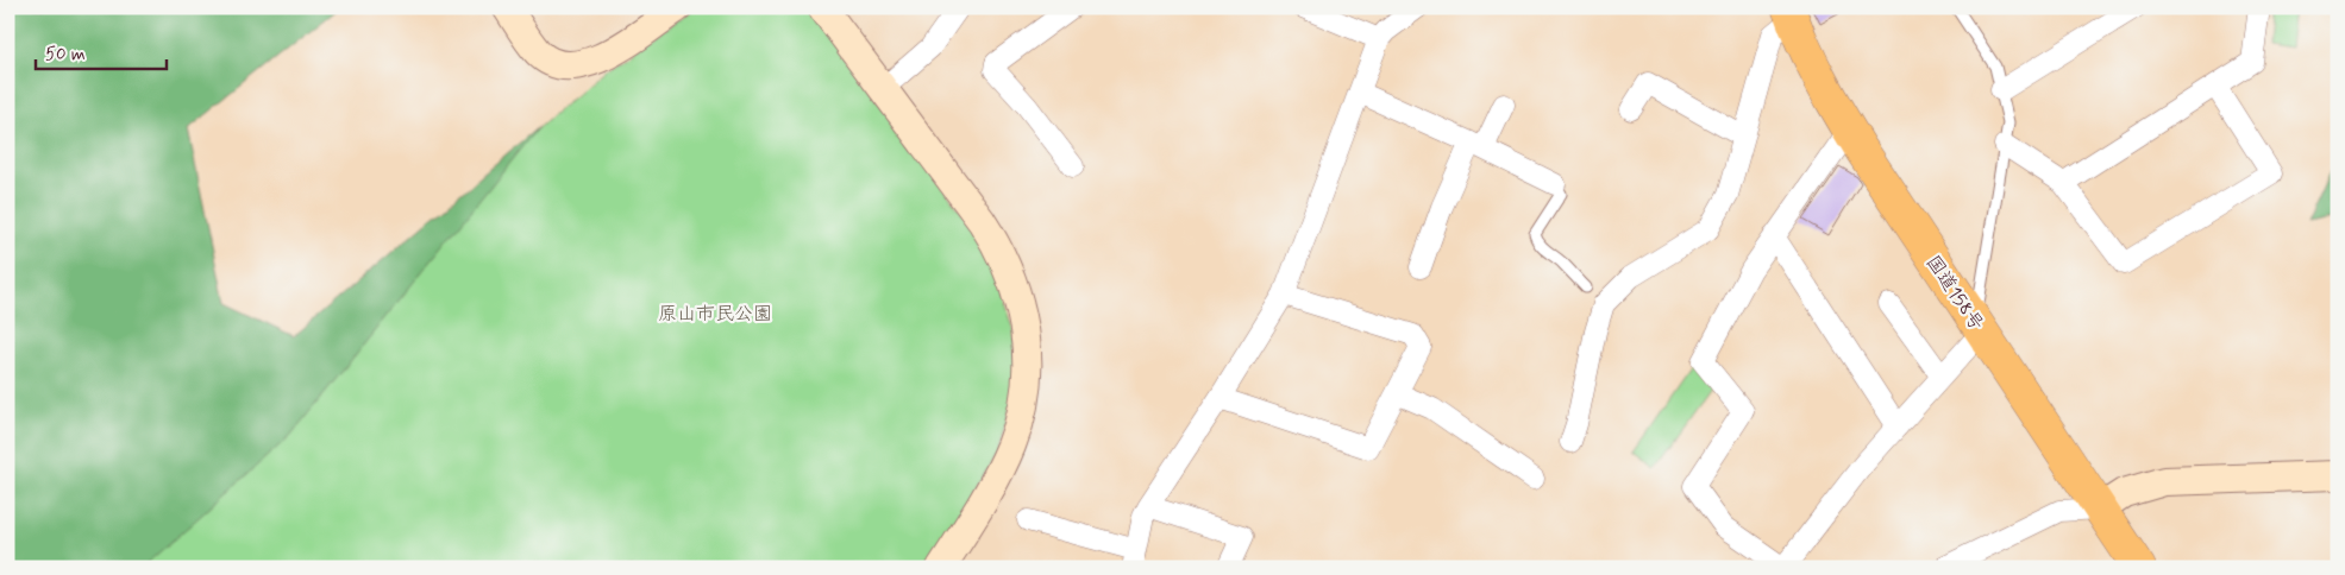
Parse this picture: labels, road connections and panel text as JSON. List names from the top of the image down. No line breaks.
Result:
{"streets":{"highway":["国道158号"]},"parks":["原山市民公園"],"scale_bar":"50 m"}
